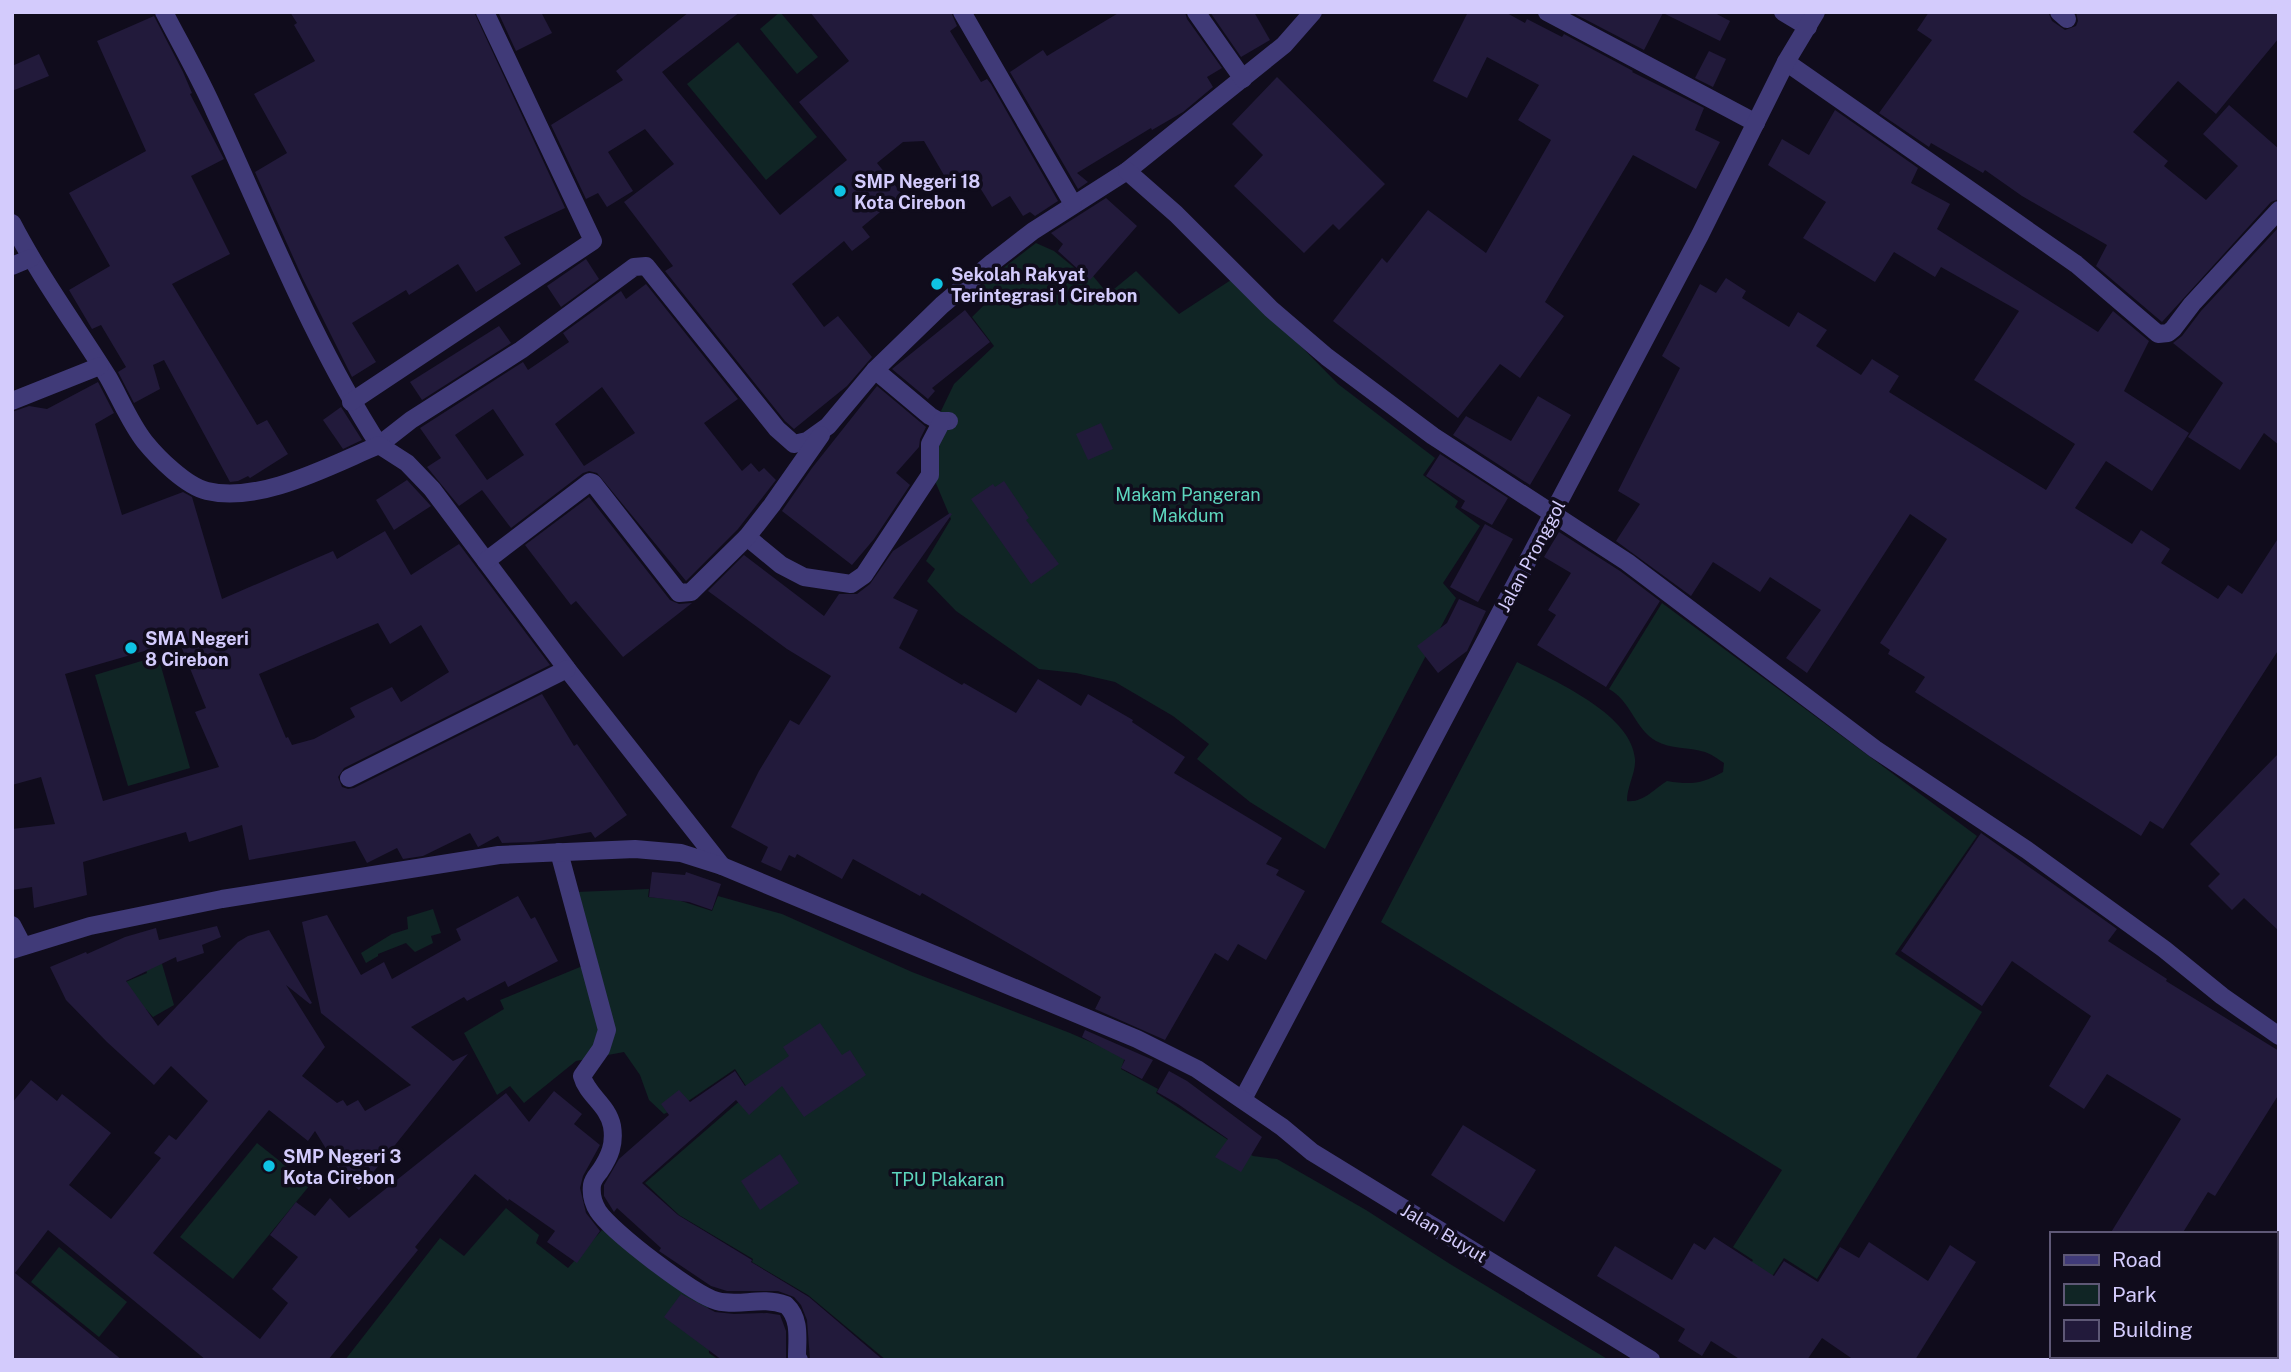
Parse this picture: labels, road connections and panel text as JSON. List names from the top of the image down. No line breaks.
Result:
{"streets":{"street":["Jalan Pronggol","Jalan Buyut"]},"crossings":[["Jalan Pronggol","Jalan Buyut"]],"parks":["Makam Pangeran Makdum","TPU Plakaran"],"places":["SMP Negeri 18 Kota Cirebon","Sekolah Rakyat Terintegrasi 1 Cirebon","SMA Negeri 8 Cirebon","SMP Negeri 3 Kota Cirebon"],"legend":["Road","Park","Building"]}
